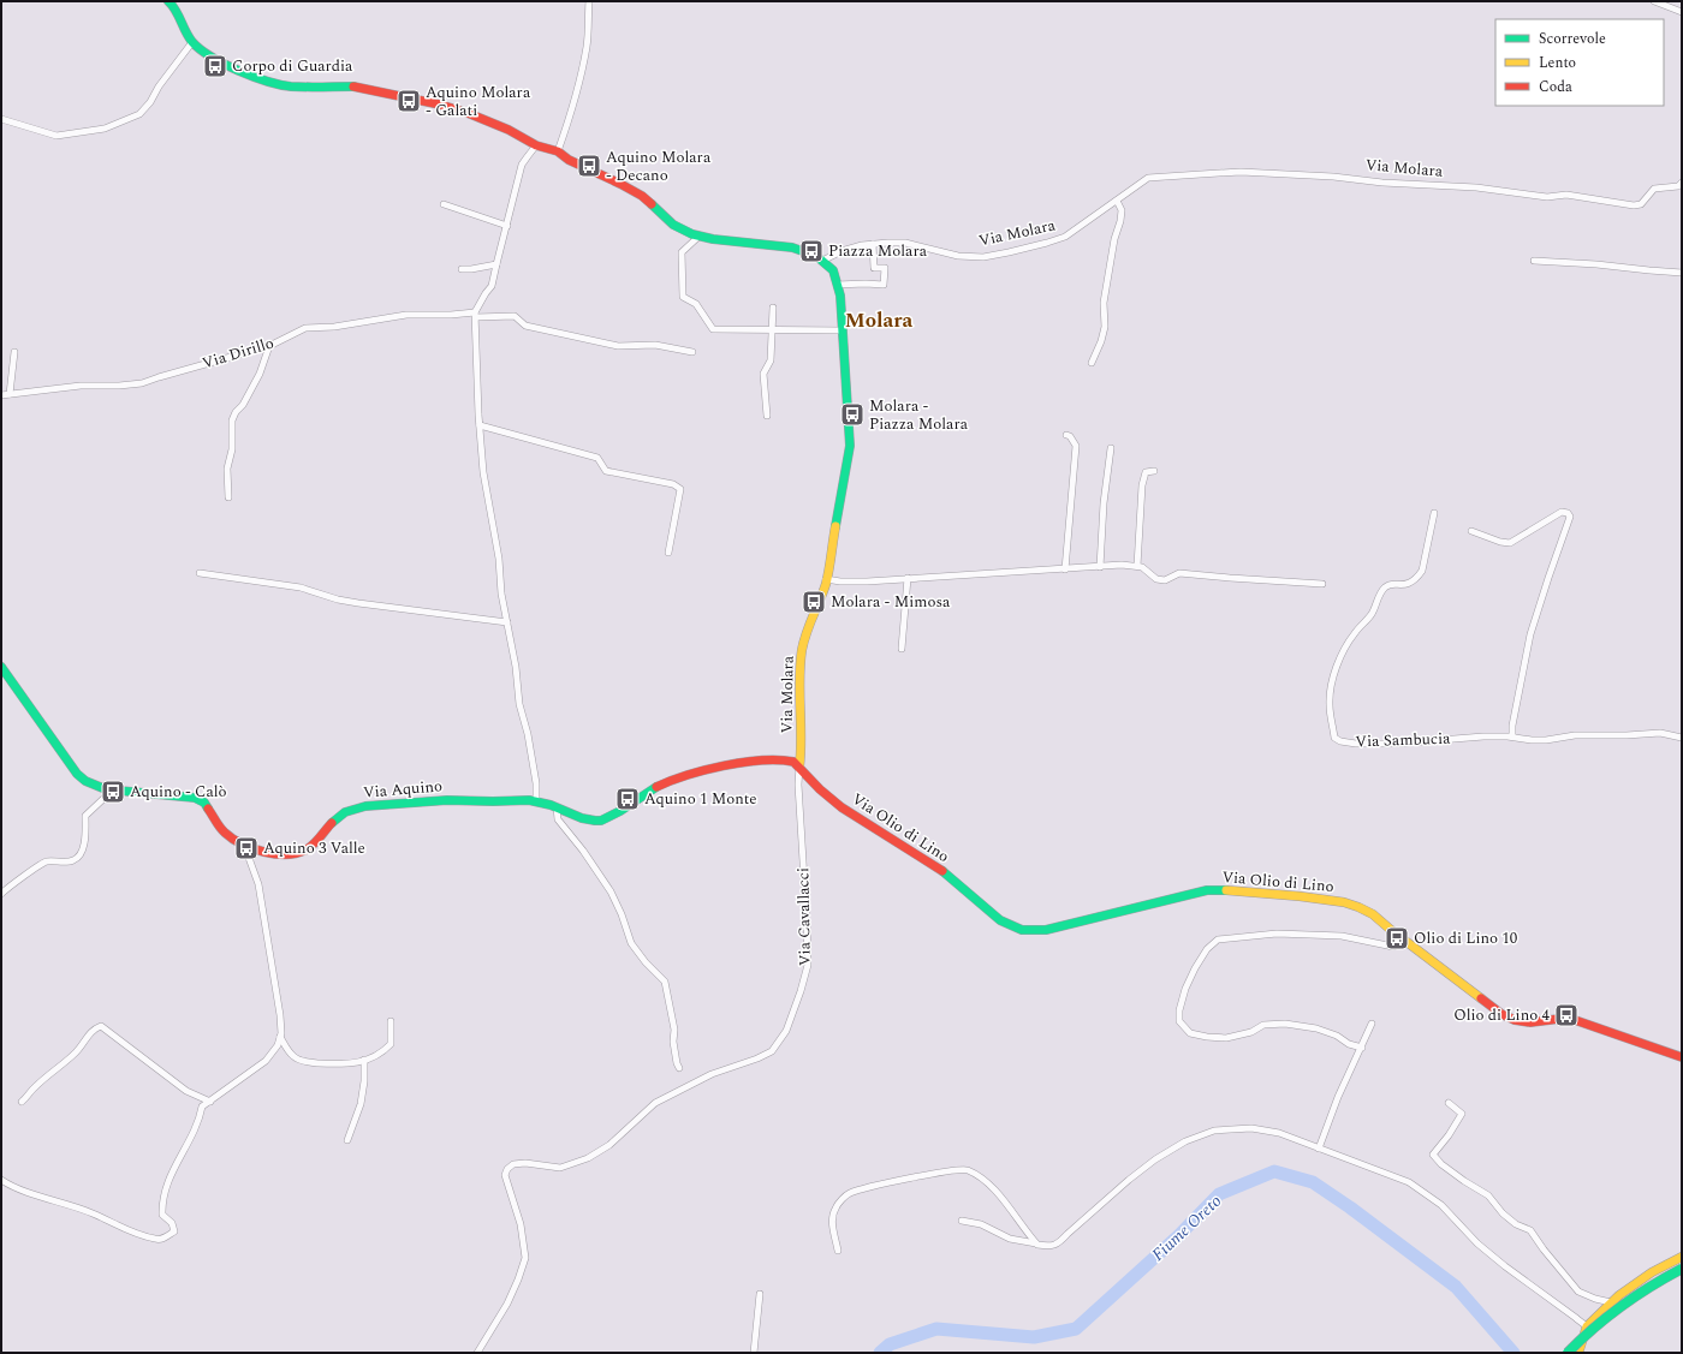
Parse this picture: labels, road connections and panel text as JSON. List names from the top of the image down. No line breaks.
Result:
{"streets":{"street":["Via Molara","Via Dirillo","Via Sambucia","Via Aquino","Via Olio di Lino","Via Cavallacci"]},"crossings":[["Via Molara","Via Aquino"],["Via Molara","Via Olio di Lino"],["Via Molara","Via Cavallacci"],["Via Aquino","Via Olio di Lino"],["Via Aquino","Via Cavallacci"],["Via Olio di Lino","Via Cavallacci"]],"districts":["Molara"],"water":["Fiume Oreto"],"places":{"bus stop":["Corpo di Guardia","Aquino Molara - Galati","Aquino Molara - Decano","Piazza Molara","Molara - Piazza Molara","Molara - Mimosa","Aquino - Calò","Aquino 1 Monte","Aquino 3 Valle","Olio di Lino 10","Olio di Lino 4"]},"legend":["Scorrevole","Lento","Coda"]}
